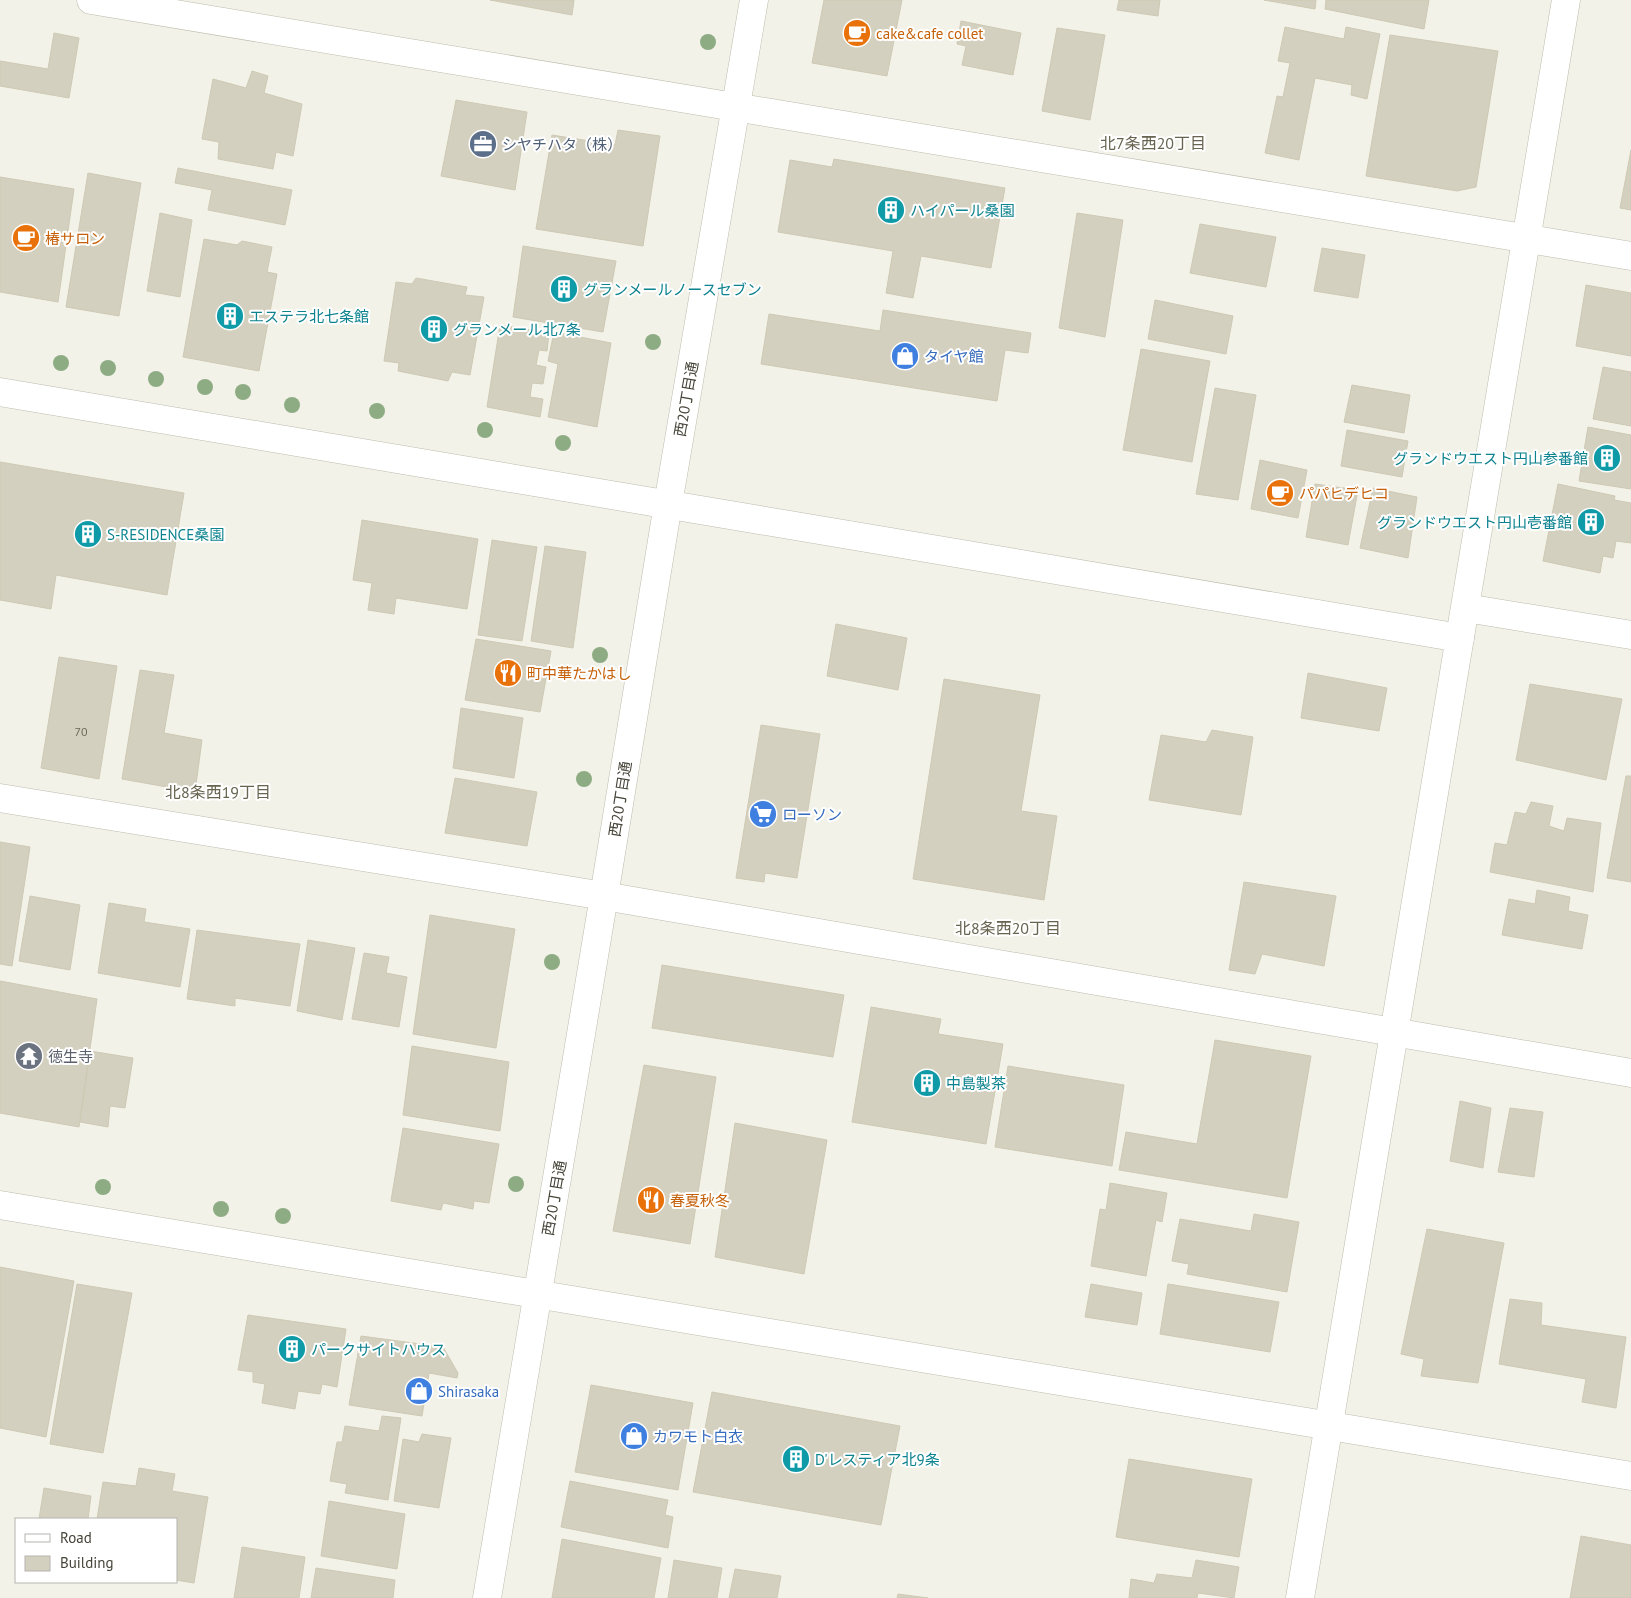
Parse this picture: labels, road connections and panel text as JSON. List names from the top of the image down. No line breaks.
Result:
{"streets":{"street":["西20丁目通"]},"districts":["北7条西20丁目","北8条西19丁目","北8条西20丁目"],"places":{"cafe":["cake&cafe collet","椿サロン","パパヒデヒコ"],"office":["シヤチハタ（株）"],"building":["ハイパール桑園","グランメールノースセブン","エステラ北七条館","グランメール北7条","グランドウエスト円山参番館","グランドウエスト円山壱番館","S-RESIDENCE桑園","中島製茶","パークサイトハウス","D'レスティア北9条"],"shop":["タイヤ館","Shirasaka","カワモト白衣"],"restaurant":["町中華たかはし","春夏秋冬"],"supermarket":["ローソン"],"temple":["徳生寺"]},"house_numbers":["70"],"legend":["Road","Building"]}
